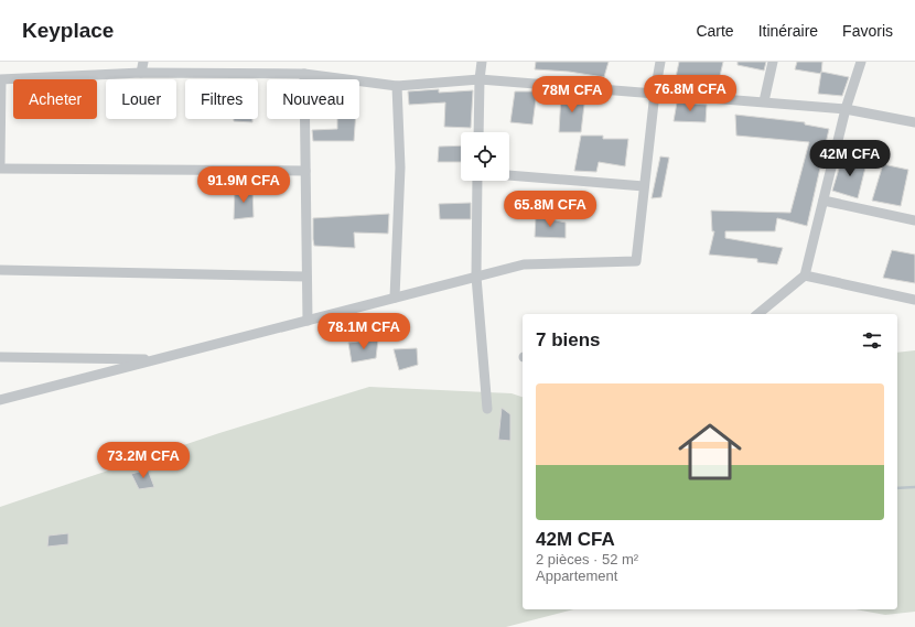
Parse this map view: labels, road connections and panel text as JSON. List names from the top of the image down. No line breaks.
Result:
{"page":{"header":"Keyplace","nav":["Carte","Itinéraire","Favoris"],"price":["76.8M CFA","78M CFA","42M CFA","91.9M CFA","65.8M CFA","78.1M CFA","73.2M CFA"],"chip":["Acheter","Louer","Filtres","Nouveau"],"heading":"7 biens","list":[{"name":"42M CFA","note":"2 pièces · 52 m² · Appartement"}]}}
